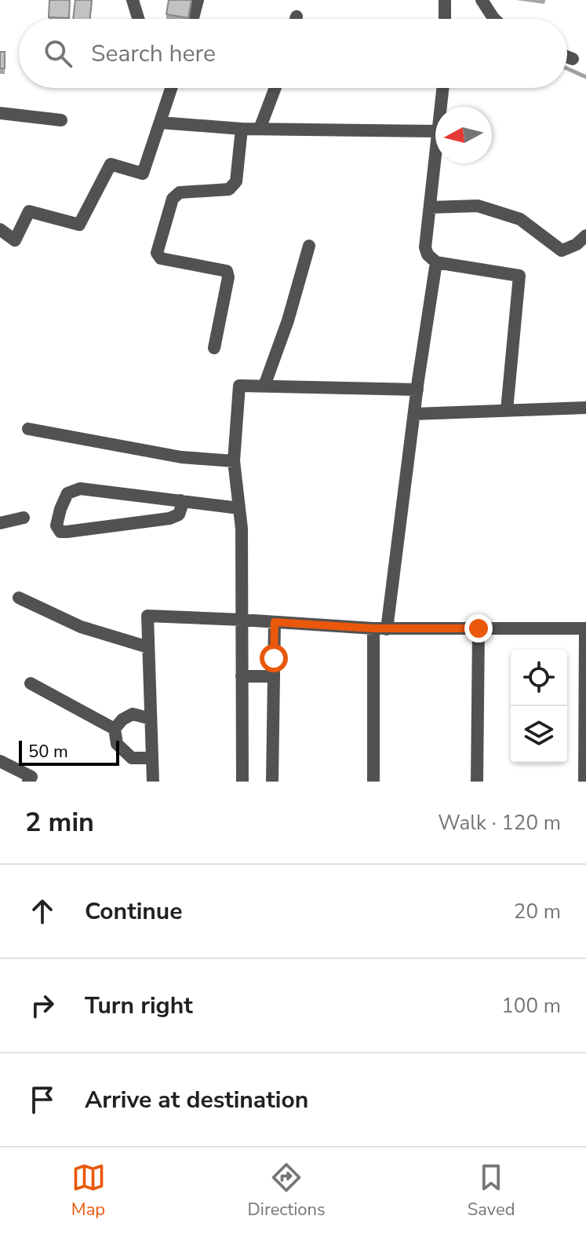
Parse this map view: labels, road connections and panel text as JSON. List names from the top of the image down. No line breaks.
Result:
{"scale_bar":"50 m","north":"left","page":{"search":"Search here","scale":"50 m","heading":["2 min","Walk · 120 m"],"list":[["Continue","20 m"],["Turn right","100 m"],"Arrive at destination"],"nav":["Map","Directions","Saved"]}}
